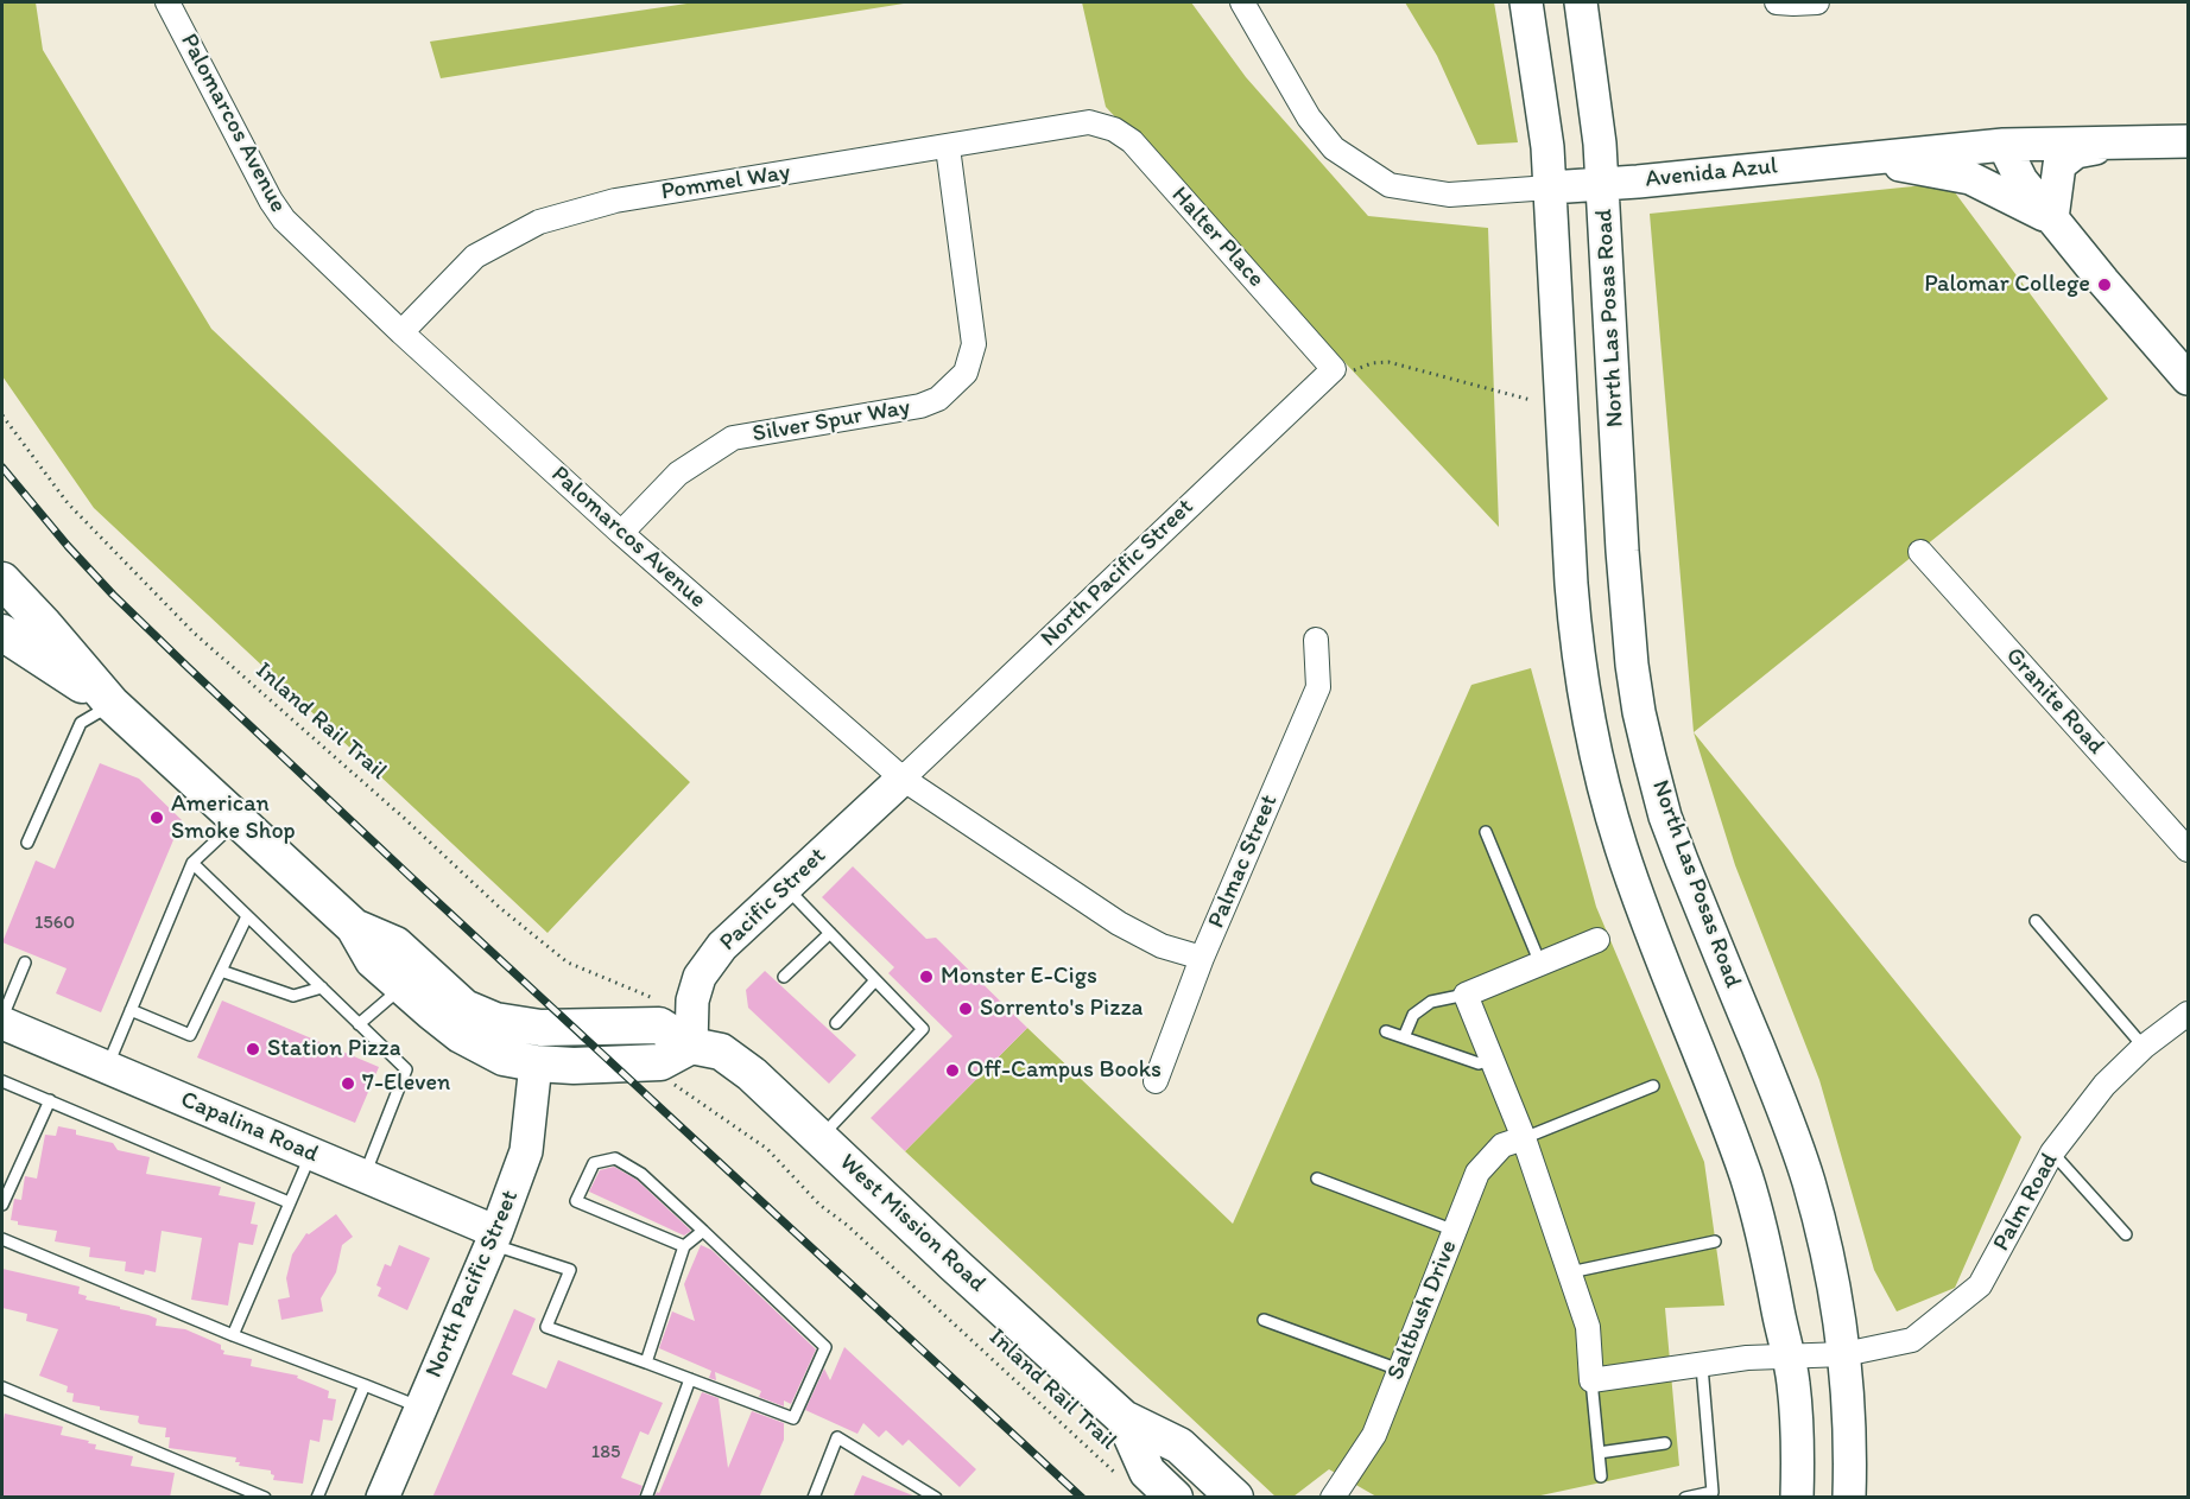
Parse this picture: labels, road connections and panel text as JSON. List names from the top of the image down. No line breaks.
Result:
{"streets":{"main road":["Avenida Azul","North Las Posas Road","North Pacific Street","Pacific Street","Capalina Road","West Mission Road"],"street":["Palomarcos Avenue","Pommel Way","Halter Place","Silver Spur Way","Granite Road","Palmac Street","Palm Road","Saltbush Drive"],"path":["Inland Rail Trail"]},"crossings":[["Palomarcos Avenue","Pommel Way"],["Palomarcos Avenue","Silver Spur Way"],["Palomarcos Avenue","North Pacific Street"],["Palomarcos Avenue","Palmac Street"],["Palomarcos Avenue","Pacific Street"],["Avenida Azul","North Las Posas Road"],["Pommel Way","Halter Place"],["Pommel Way","Silver Spur Way"],["Halter Place","North Pacific Street"],["North Las Posas Road","Palm Road"],["North Pacific Street","Pacific Street"],["North Pacific Street","Capalina Road"],["North Pacific Street","West Mission Road"],["Pacific Street","West Mission Road"]],"places":["Palomar College","American Smoke Shop","Monster E-Cigs","Sorrento's Pizza","Station Pizza","Off-Campus Books","7-Eleven"],"house_numbers":["1560","185"]}
